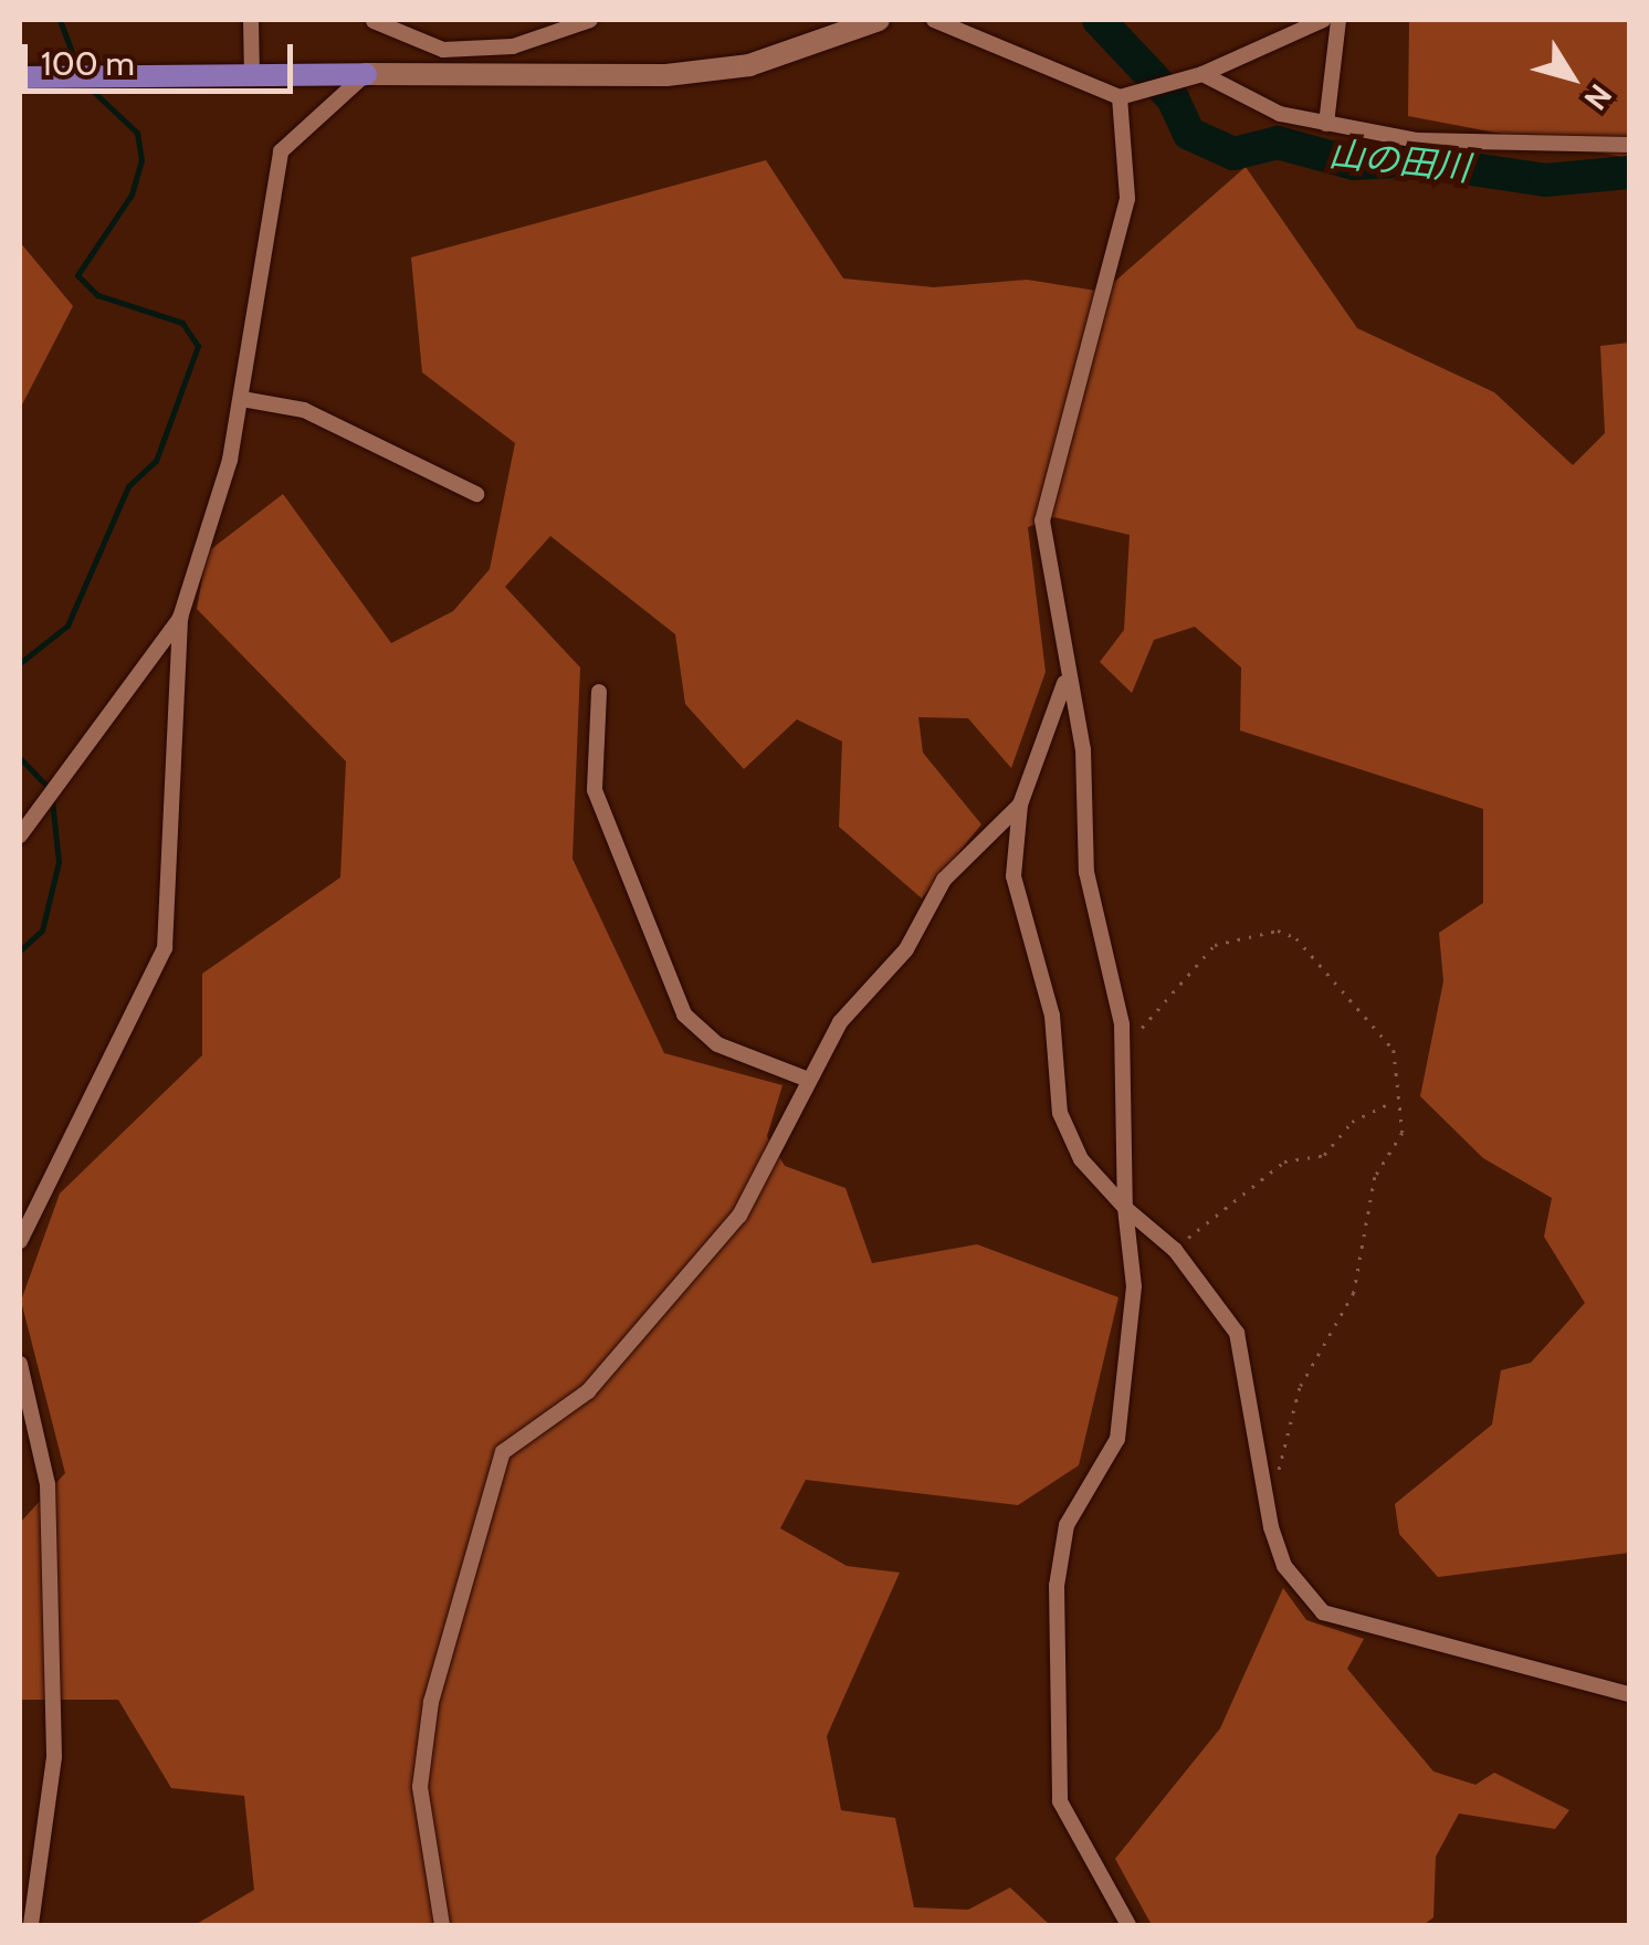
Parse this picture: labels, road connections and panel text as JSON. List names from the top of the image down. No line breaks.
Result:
{"water":["山の田川"],"scale_bar":"100 m","north":"bottom right"}
